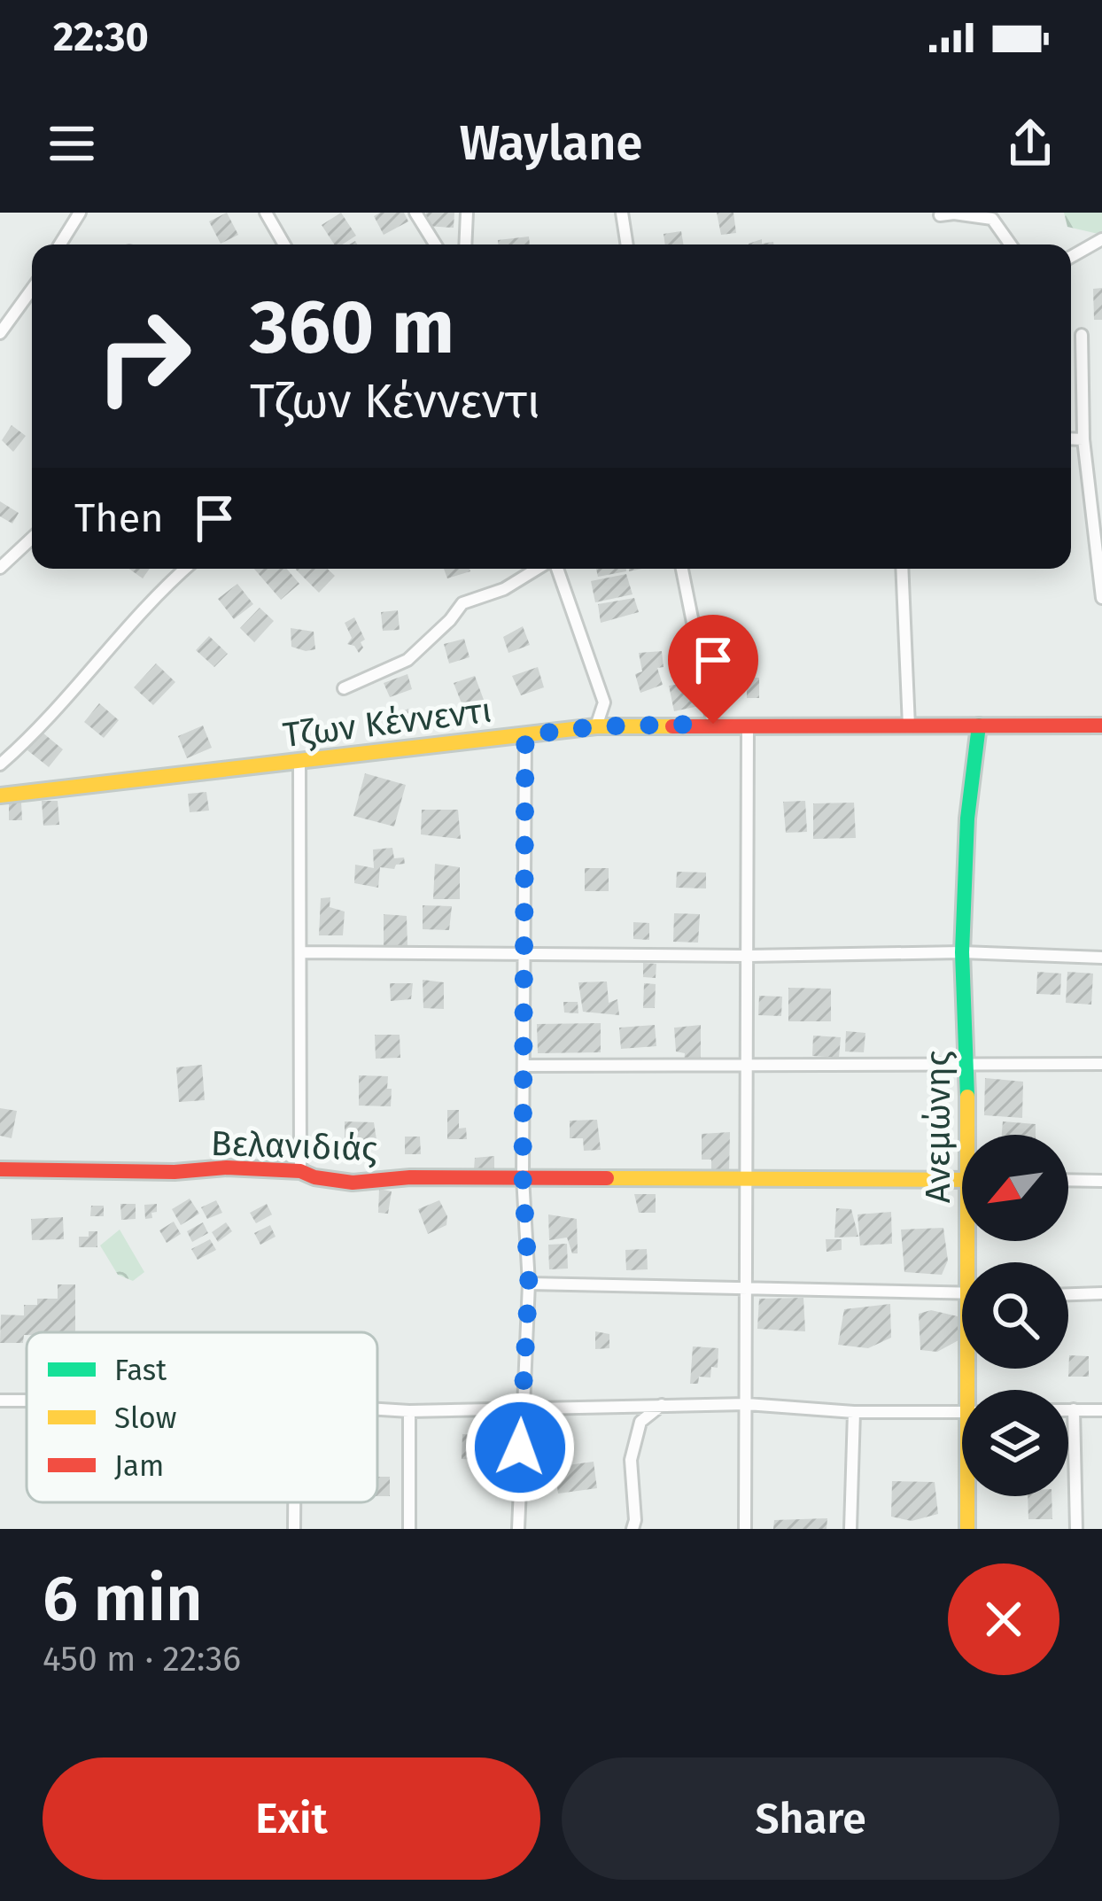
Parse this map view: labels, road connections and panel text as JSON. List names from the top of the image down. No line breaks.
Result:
{"streets":{"street":["Τζων Κέννεντι","Ανεμώνης","Βελανιδιάς"]},"crossings":[["Τζων Κέννεντι","Ανεμώνης"]],"legend":["Fast","Slow","Jam"],"north":"bottom left","page":{"status":"22:30","header":"Waylane","turn":["360 m","Τζων Κέννεντι"],"then":"Then","heading":["6 min","450 m · 22:36"],"buttons":["Exit","Share"]}}
